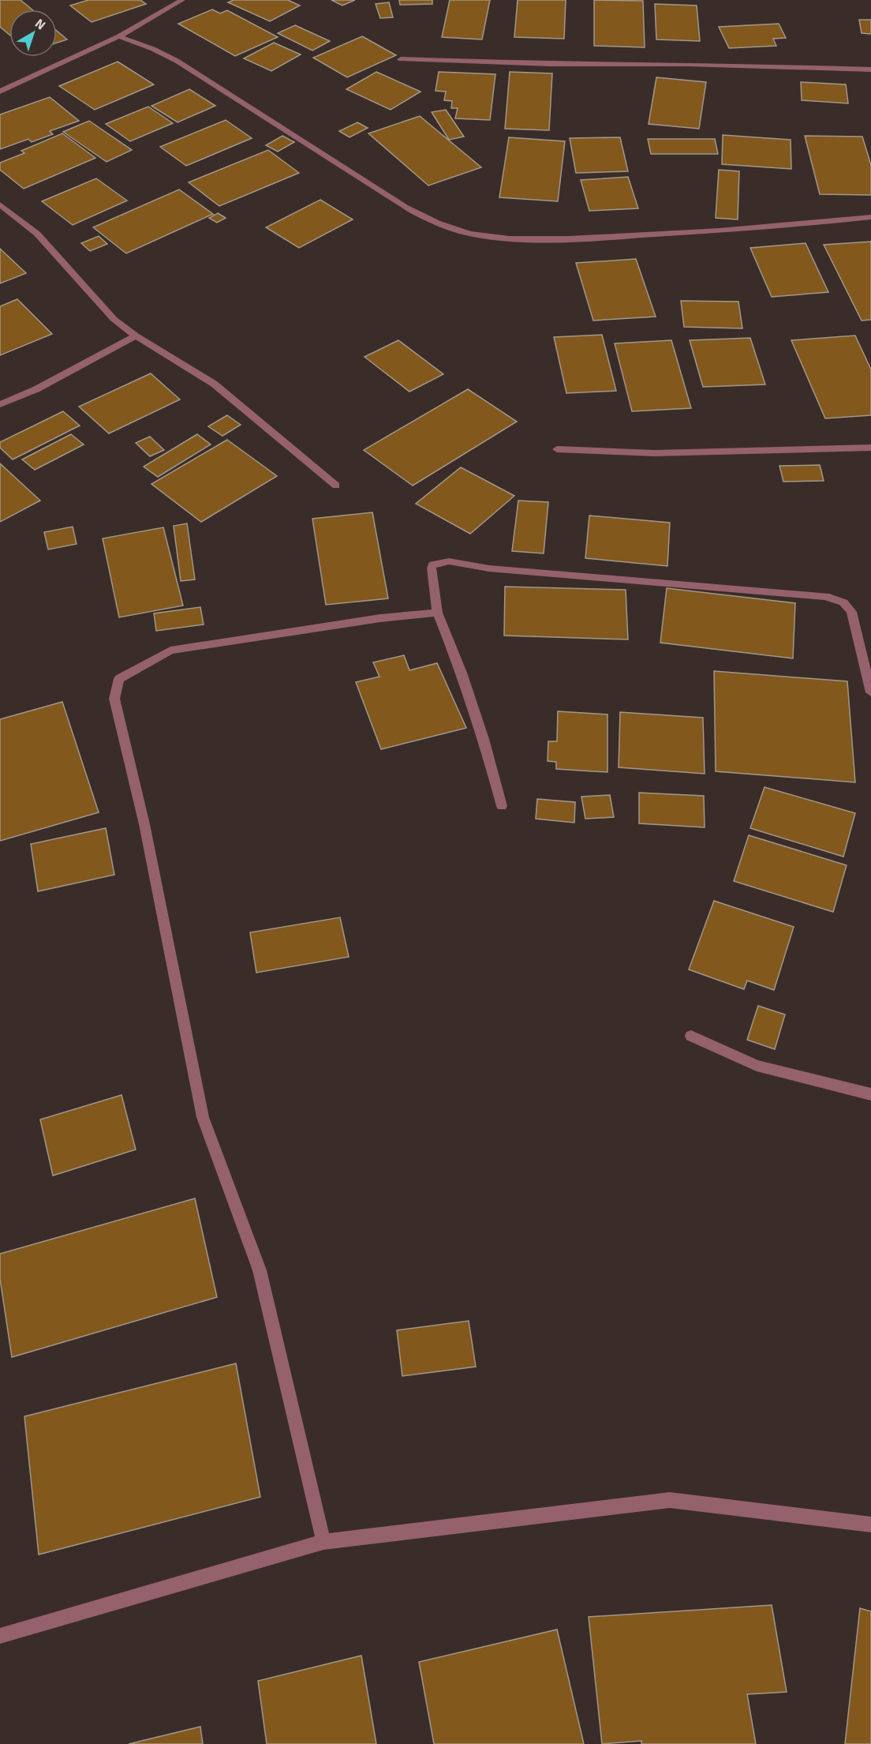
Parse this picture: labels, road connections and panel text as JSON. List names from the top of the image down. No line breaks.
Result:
{"north":"top right"}
